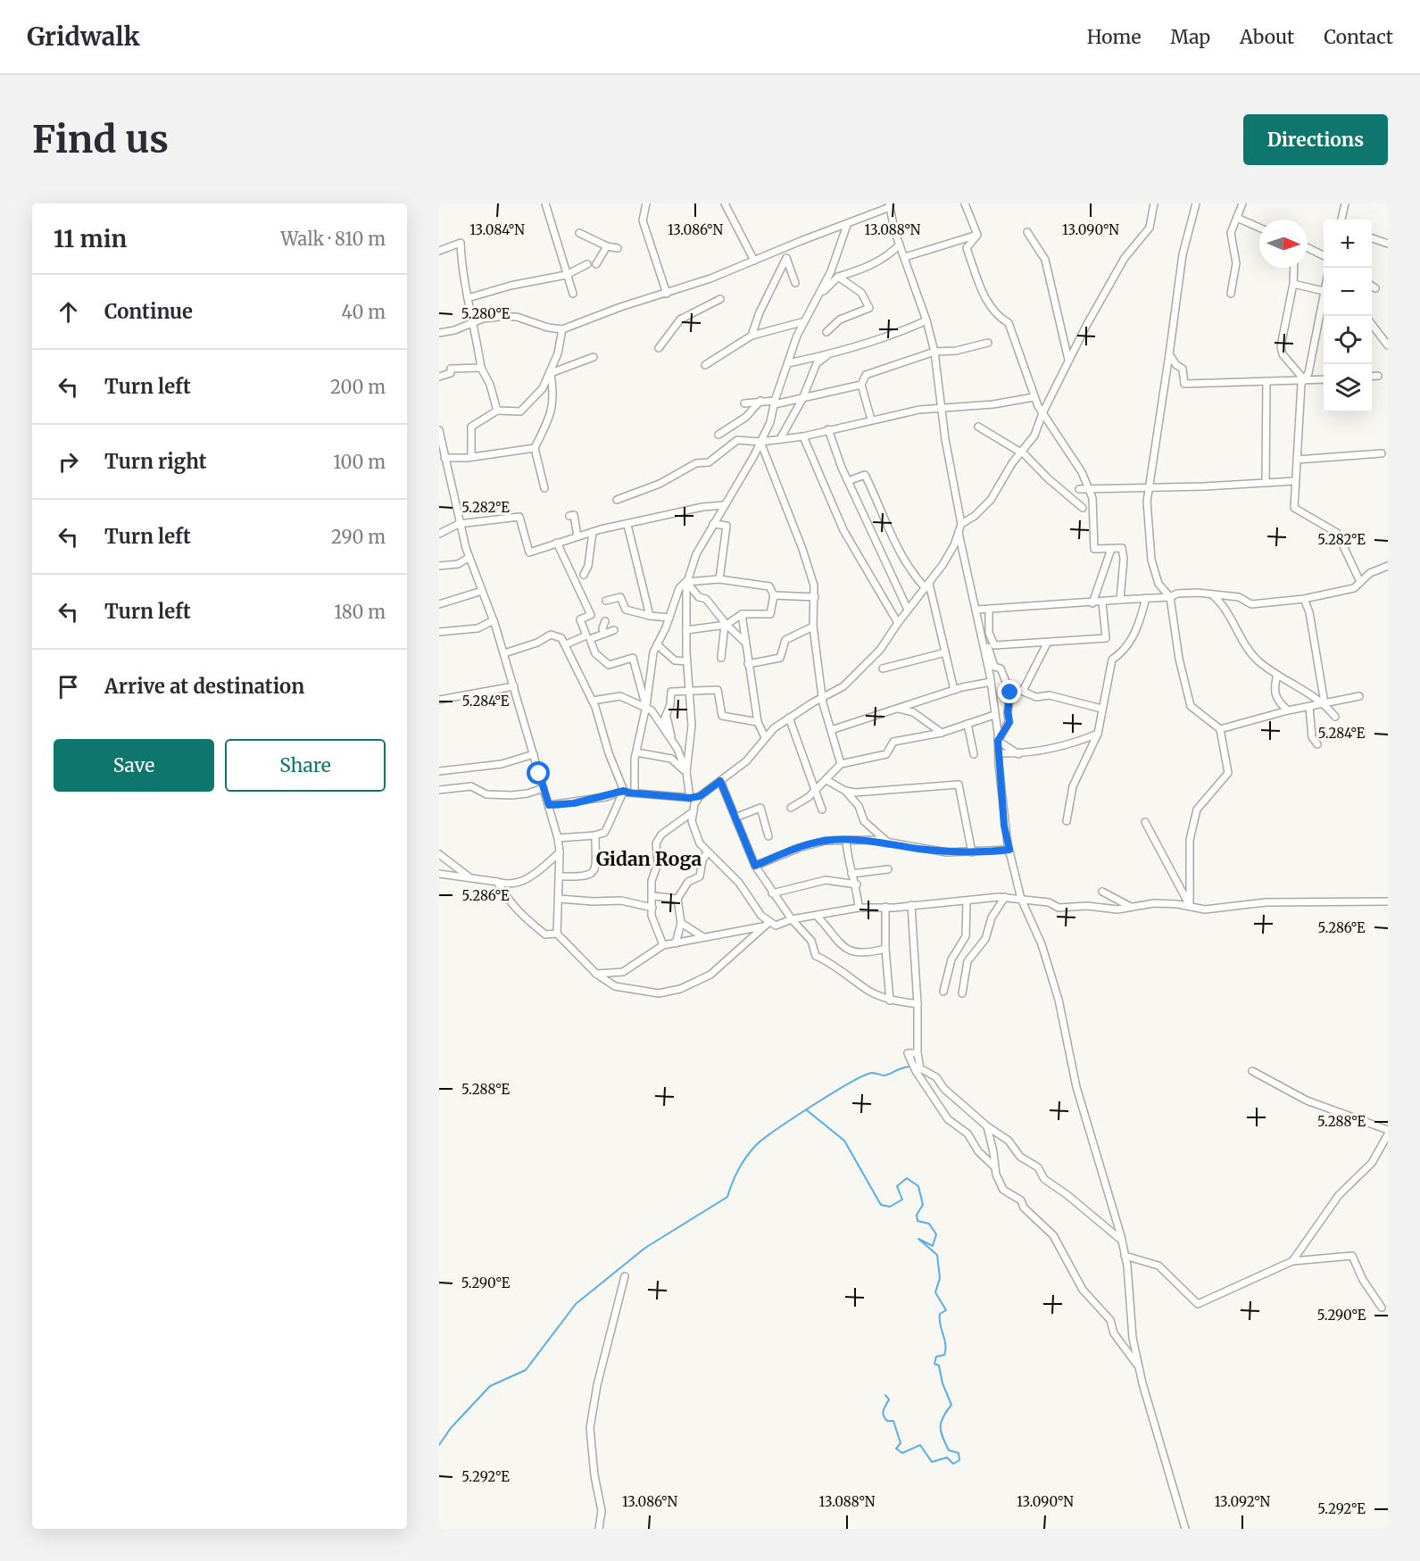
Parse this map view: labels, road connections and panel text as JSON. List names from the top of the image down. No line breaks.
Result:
{"districts":["Gidan Roga"],"north":"right","page":{"header":"Gridwalk","nav":["Home","Map","About","Contact"],"buttons":["Directions",["Save","Share"]],"title":"Find us","heading":["11 min","Walk · 810 m"],"map_buttons":["+","−"],"list":[["Continue","40 m"],["Turn left","200 m"],["Turn right","100 m"],["Turn left","290 m"],["Turn left","180 m"],"Arrive at destination"]},"coordinates":["13.084°N","13.086°N","13.088°N","13.090°N","5.280°E","5.282°E","5.284°E","5.286°E","5.288°E","5.290°E","5.292°E","13.092°N"]}
